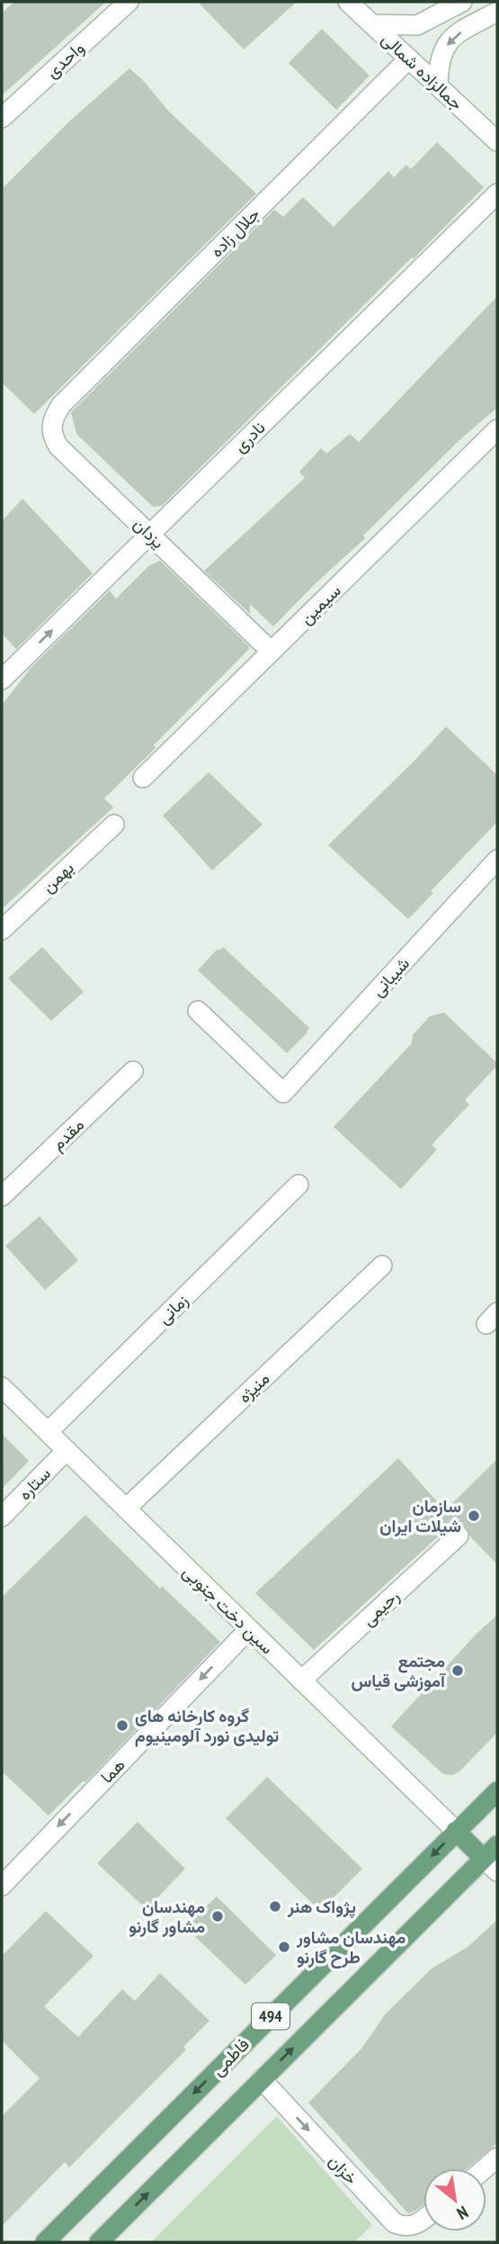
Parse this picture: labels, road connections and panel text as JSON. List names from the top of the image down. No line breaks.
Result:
{"streets":{"main road":["494","فاطمی"],"street":["واحدی","جمالزاده شمالی","جلال زاده","نادری","یزدان","سیمین","بهمن","شیبانی","مقدم","زمانی","منیژه","ستاره","رحیمی","سین دخت جنوبی","هما","خزان"]},"crossings":[["جمالزاده شمالی","جلال زاده"],["جلال زاده","یزدان"],["نادری","یزدان"],["یزدان","سیمین"],["زمانی","سین دخت جنوبی"],["منیژه","سین دخت جنوبی"],["ستاره","سین دخت جنوبی"],["رحیمی","سین دخت جنوبی"],["سین دخت جنوبی","هما"],["سین دخت جنوبی","فاطمی"],["494","خزان"]],"one_way":["هما","خزان"],"places":["سازمان شیلات ایران","مجتمع آموزشی قیاس","گروه کارخانه های تولیدی نورد آلومینیوم","پژواک هنر","مهندسان مشاور گارنو","مهندسان مشاور طرح گارنو"],"north":"bottom right"}
